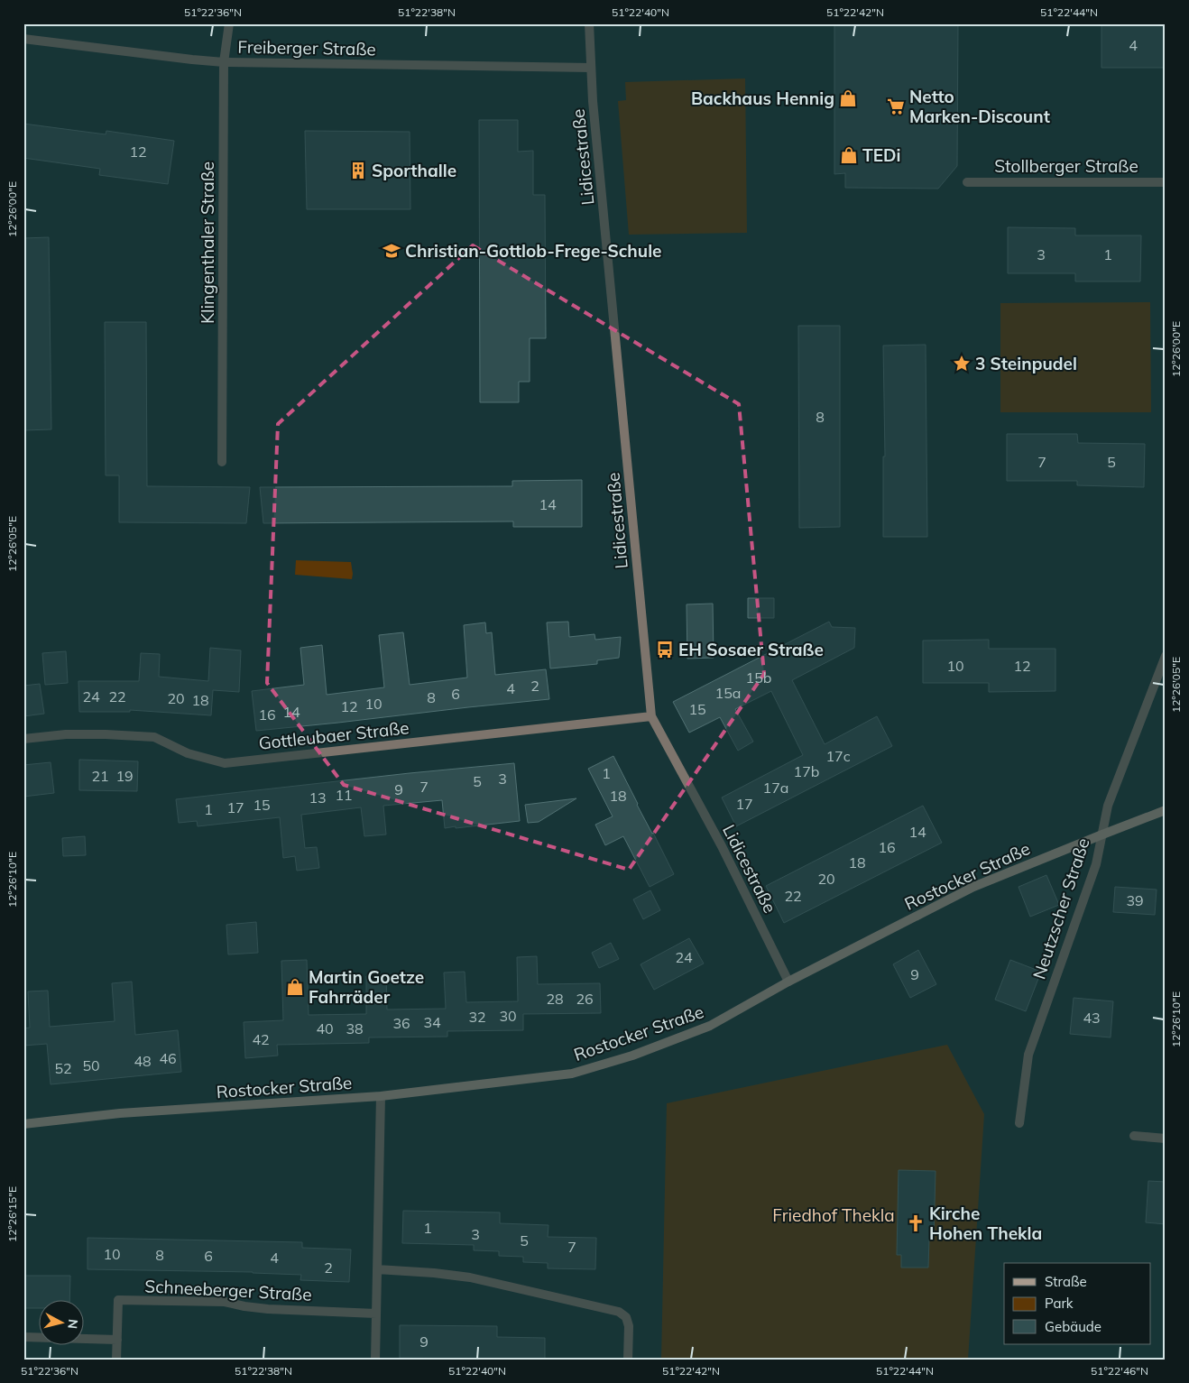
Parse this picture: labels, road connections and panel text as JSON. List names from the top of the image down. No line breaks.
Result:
{"streets":{"main road":["Rostocker Straße"],"street":["Freiberger Straße","Lidicestraße","Stollberger Straße","Klingenthaler Straße","Gottleubaer Straße","Neutzscher Straße","Schneeberger Straße"]},"crossings":[["Freiberger Straße","Lidicestraße"],["Freiberger Straße","Klingenthaler Straße"],["Lidicestraße","Gottleubaer Straße"],["Lidicestraße","Rostocker Straße"],["Rostocker Straße","Neutzscher Straße"]],"parks":["Friedhof Thekla"],"places":{"shop":["Backhaus Hennig","TEDi","Martin Goetze Fahrräder"],"supermarket":["Netto Marken-Discount"],"building":["Sporthalle"],"school or university":["Christian-Gottlob-Frege-Schule"],"place":["3 Steinpudel"],"bus stop":["EH Sosaer Straße"],"church":["Kirche Hohen Thekla"]},"house_numbers":["4","12","3","1","8","7","5","14","10","12","15b","2","4","15a","6","24","22","8","20","18","10","12","15","14","16","17c","17b","1","21","19","3","5","7","17a","9","11","18","13","17","15","17","1","14","16","18","20","22","39","24","9","28","26","30","32","43","34","36","40","38","42","46","48","50","52","1","3","5","7","10","8","6","4","2","9"],"legend":["Straße","Park","Gebäude"],"north":"right","coordinates":["51°22'36\"N","51°22'38\"N","51°22'40\"N","51°22'42\"N","51°22'44\"N","12°26'00\"E","12°26'05\"E","12°26'10\"E","12°26'15\"E","51°22'46\"N"]}
